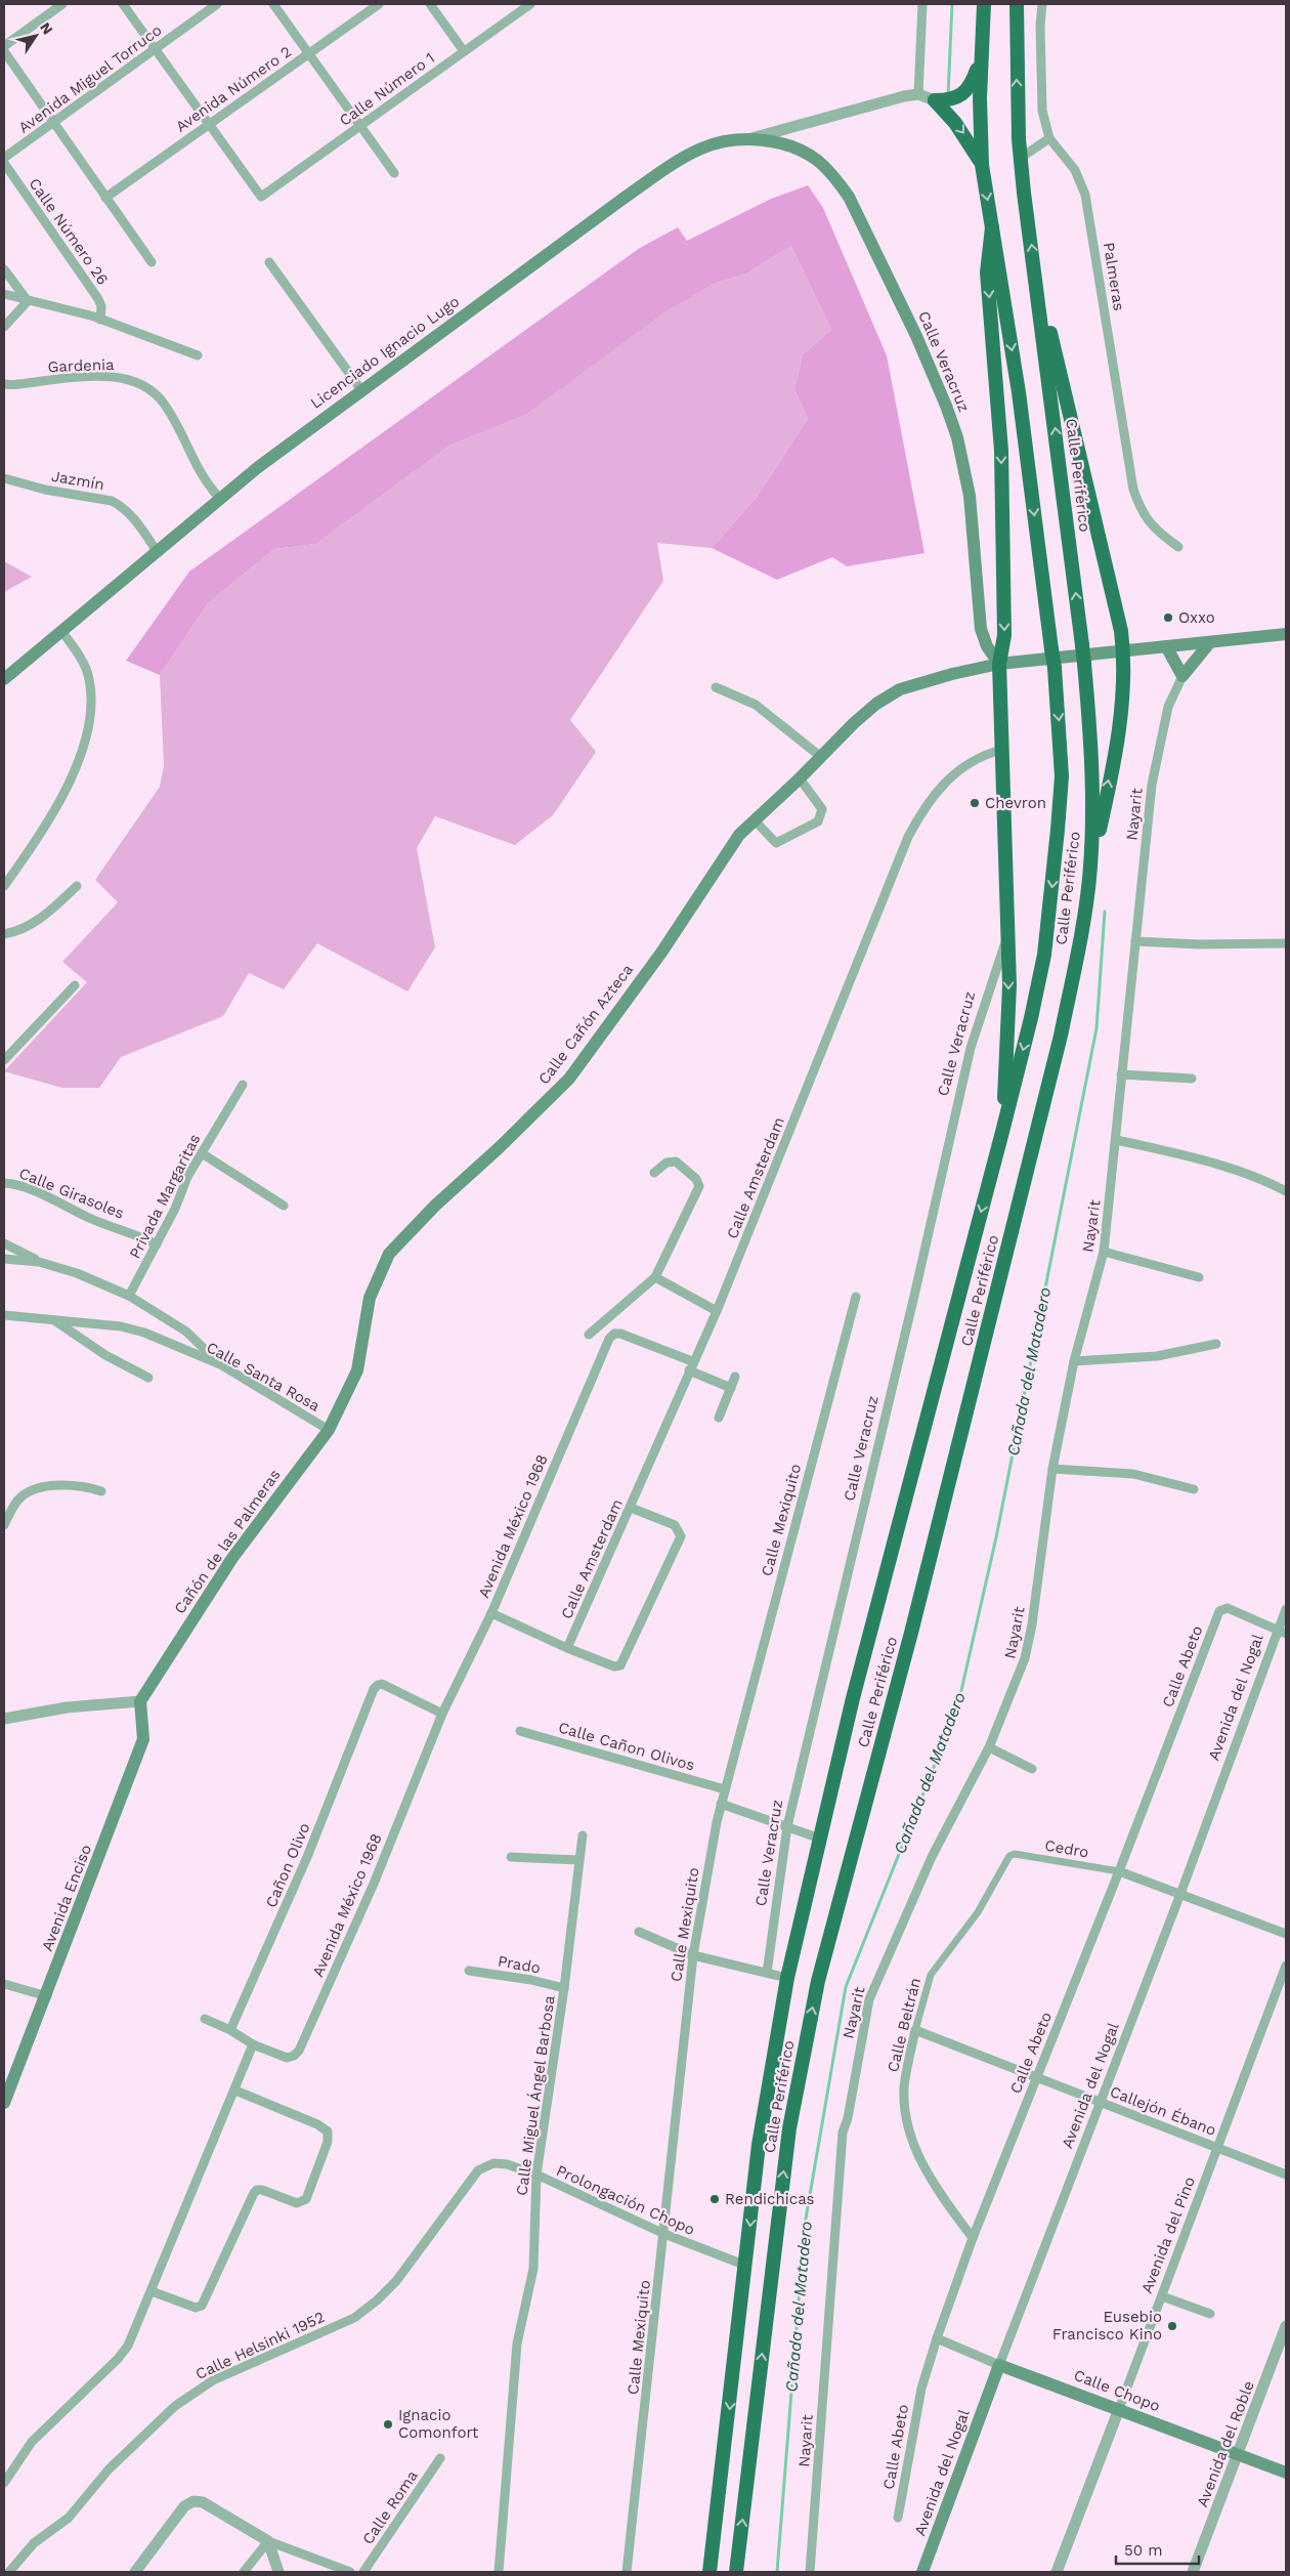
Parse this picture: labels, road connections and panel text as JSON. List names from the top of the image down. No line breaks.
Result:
{"streets":{"highway":["Calle Periférico"],"main road":["Licenciado Ignacio Lugo","Calle Veracruz","Calle Cañón Azteca","Cañón de las Palmeras","Avenida del Nogal","Avenida Enciso","Calle Chopo"],"street":["Avenida Miguel Torruco","Avenida Número 2","Calle Número 1","Calle Número 26","Palmeras","Gardenia","Jazmín","Nayarit","Calle Amsterdam","Calle Girasoles","Privada Margaritas","Calle Santa Rosa","Calle Mexiquito","Avenida México 1968","Calle Abeto","Calle Cañon Olivos","Cedro","Cañon Olivo","Prado","Calle Beltrán","Calle Miguel Ángel Barbosa","Callejón Ébano","Prolongación Chopo","Avenida del Pino","Calle Helsinki 1952","Avenida del Roble","Calle Roma"]},"crossings":[["Avenida Número 2","Calle Número 1"],["Licenciado Ignacio Lugo","Calle Veracruz"],["Licenciado Ignacio Lugo","Gardenia"],["Licenciado Ignacio Lugo","Jazmín"],["Calle Veracruz","Calle Cañón Azteca"],["Calle Periférico","Prolongación Chopo"],["Calle Cañón Azteca","Calle Santa Rosa"],["Calle Cañón Azteca","Cañón de las Palmeras"],["Calle Amsterdam","Avenida México 1968"],["Calle Girasoles","Privada Margaritas"],["Calle Santa Rosa","Cañón de las Palmeras"],["Calle Mexiquito","Calle Cañon Olivos"],["Calle Mexiquito","Prolongación Chopo"],["Avenida México 1968","Cañon Olivo"],["Cañón de las Palmeras","Avenida Enciso"],["Calle Abeto","Avenida del Nogal"],["Calle Abeto","Cedro"],["Calle Abeto","Calle Beltrán"],["Calle Abeto","Callejón Ébano"],["Calle Abeto","Calle Chopo"],["Avenida del Nogal","Callejón Ébano"],["Avenida del Nogal","Calle Chopo"],["Cedro","Calle Beltrán"],["Prado","Calle Miguel Ángel Barbosa"],["Calle Beltrán","Callejón Ébano"],["Calle Miguel Ángel Barbosa","Prolongación Chopo"],["Callejón Ébano","Avenida del Pino"],["Prolongación Chopo","Calle Helsinki 1952"],["Avenida del Pino","Calle Chopo"],["Calle Chopo","Avenida del Roble"]],"water":["Cañada del Matadero"],"places":["Oxxo","Chevron","Rendichicas","Eusebio Francisco Kino","Ignacio Comonfort"],"scale_bar":"50 m","north":"top right"}
